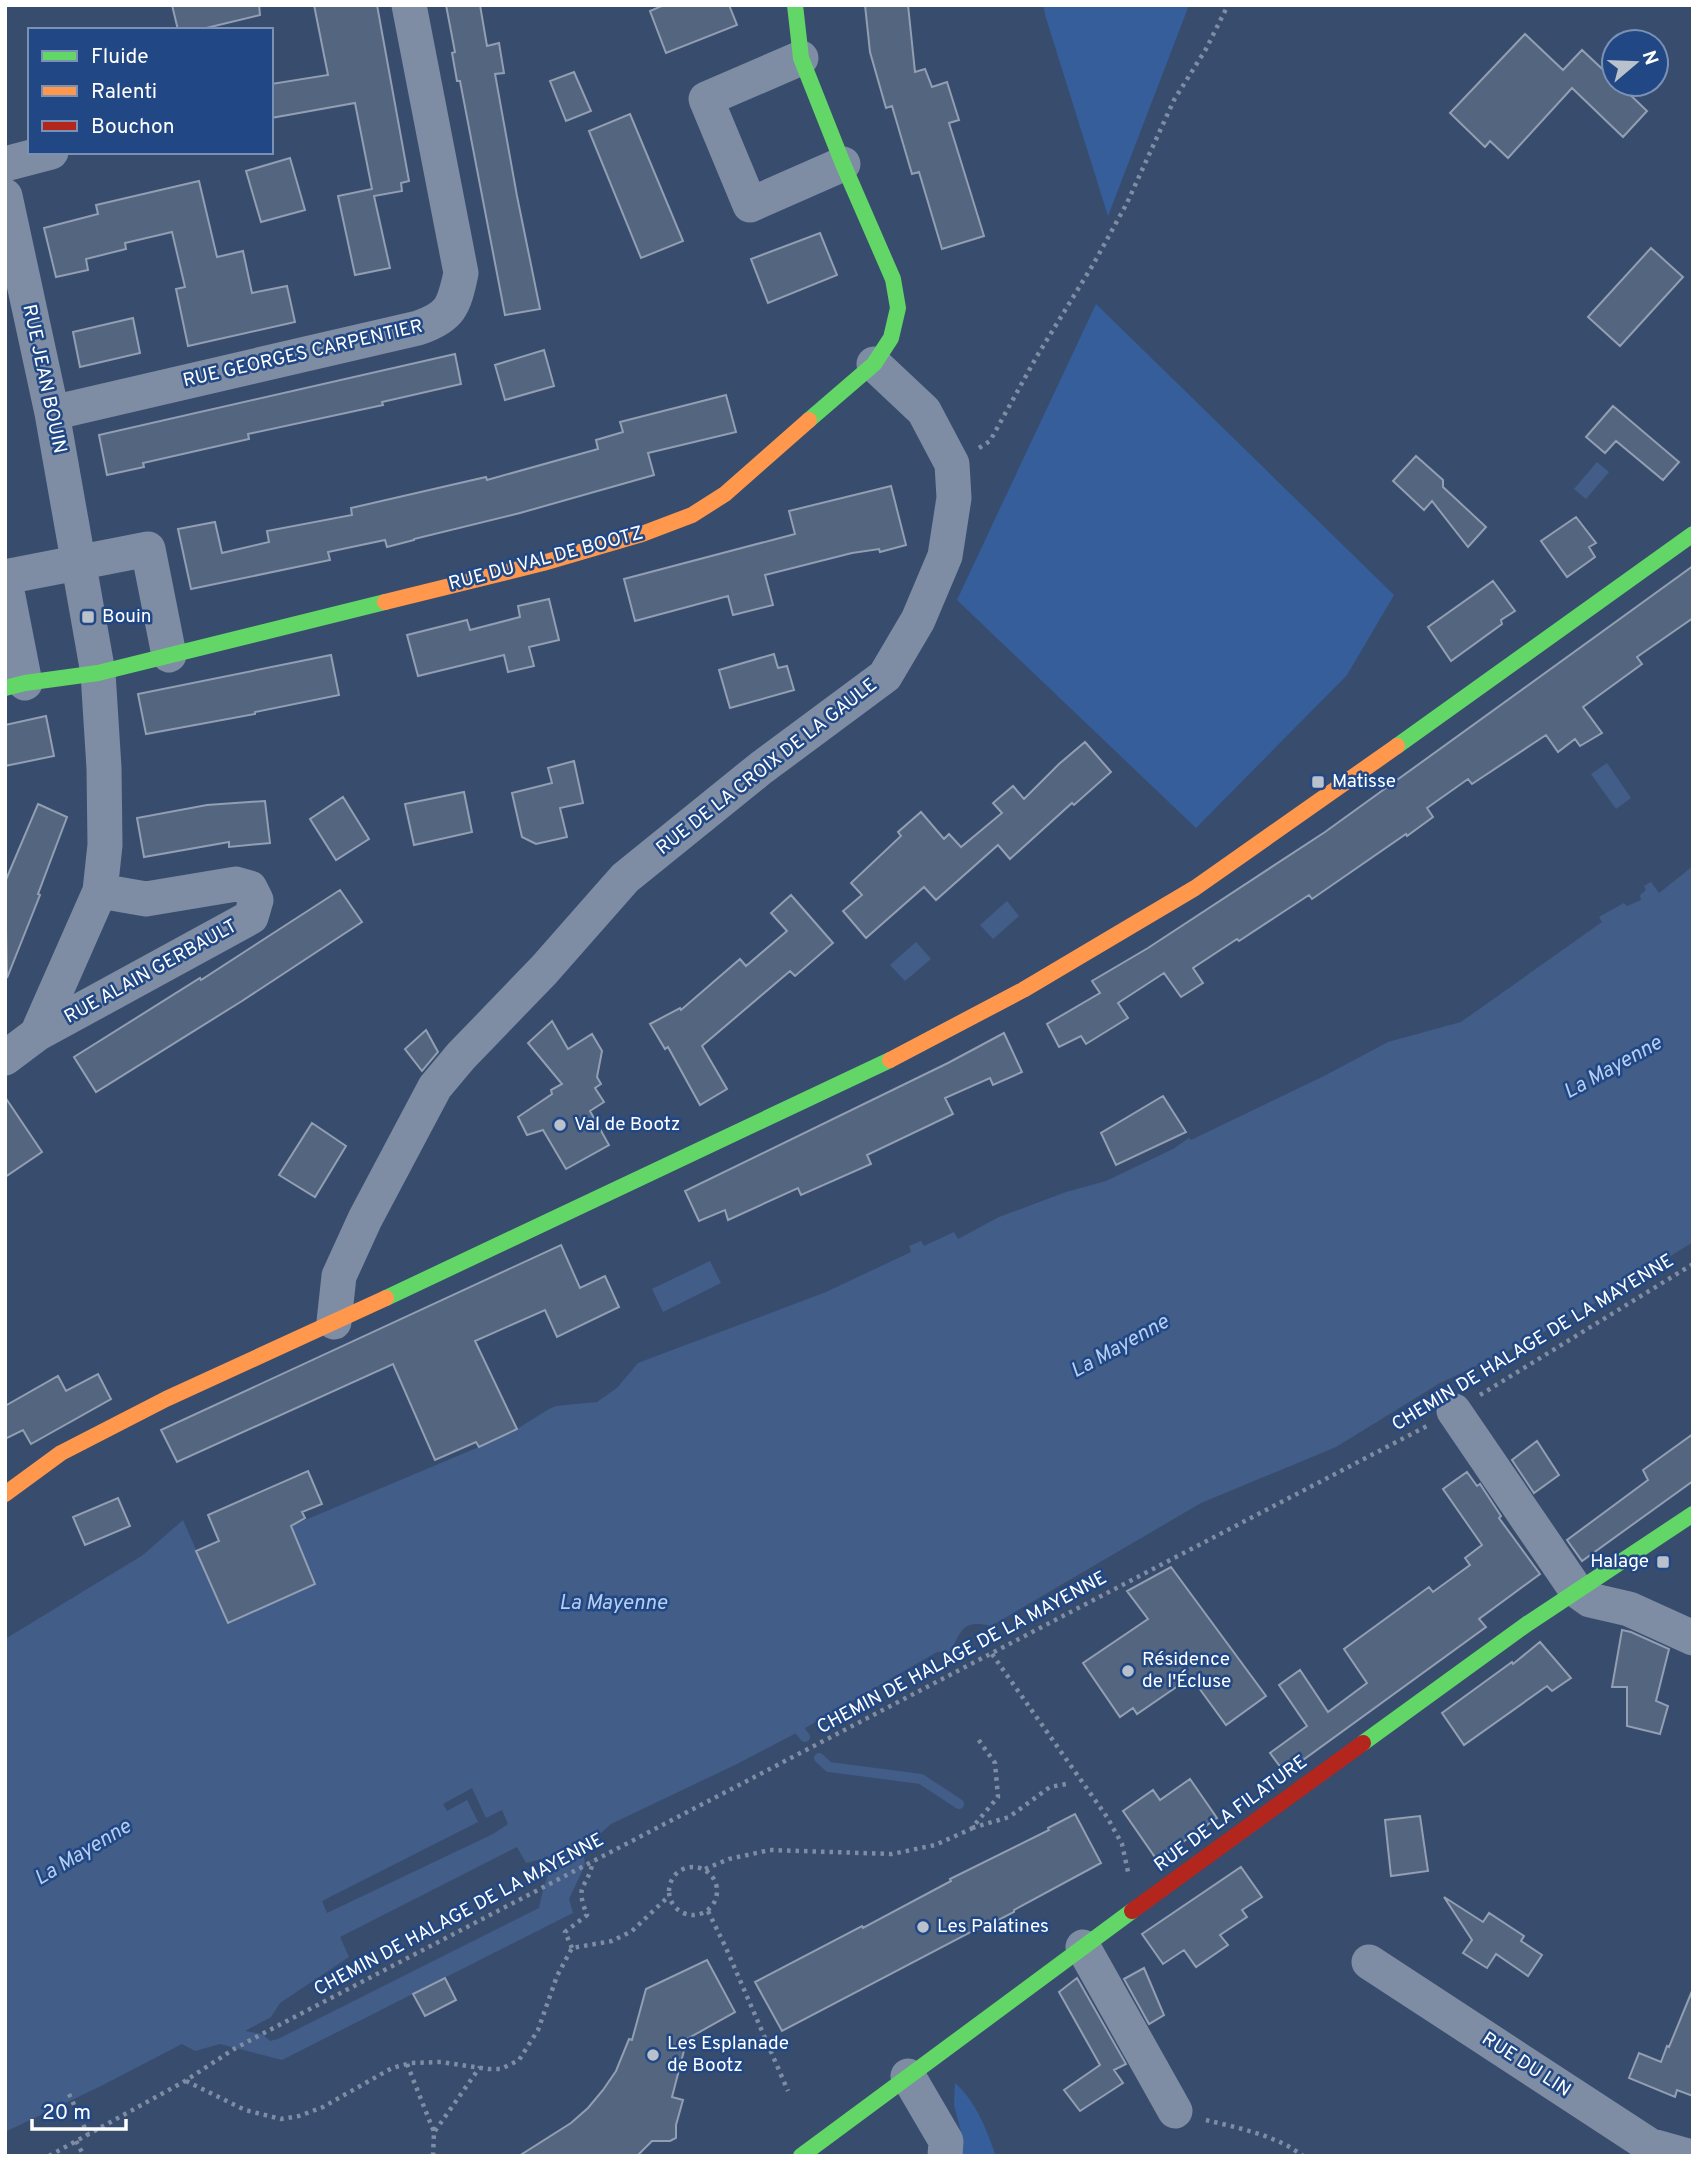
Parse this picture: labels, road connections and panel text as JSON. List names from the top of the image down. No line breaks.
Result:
{"streets":{"street":["RUE GEORGES CARPENTIER","RUE JEAN BOUIN","RUE DU VAL DE BOOTZ","RUE DE LA CROIX DE LA GAULE","RUE ALAIN GERBAULT","RUE DE LA FILATURE","RUE DU LIN"],"path":["CHEMIN DE HALAGE DE LA MAYENNE"]},"crossings":[["RUE GEORGES CARPENTIER","RUE JEAN BOUIN"],["RUE JEAN BOUIN","RUE DU VAL DE BOOTZ"],["RUE JEAN BOUIN","RUE ALAIN GERBAULT"],["RUE DU VAL DE BOOTZ","RUE DE LA CROIX DE LA GAULE"],["RUE DU VAL DE BOOTZ","RUE ALAIN GERBAULT"]],"water":["La Mayenne"],"places":{"transit":["Bouin","Matisse","Halage"],"other":["Val de Bootz","Résidence de l'Écluse","Les Palatines","Les Esplanade de Bootz"]},"legend":["Fluide","Ralenti","Bouchon"],"scale_bar":"20 m","north":"right"}
